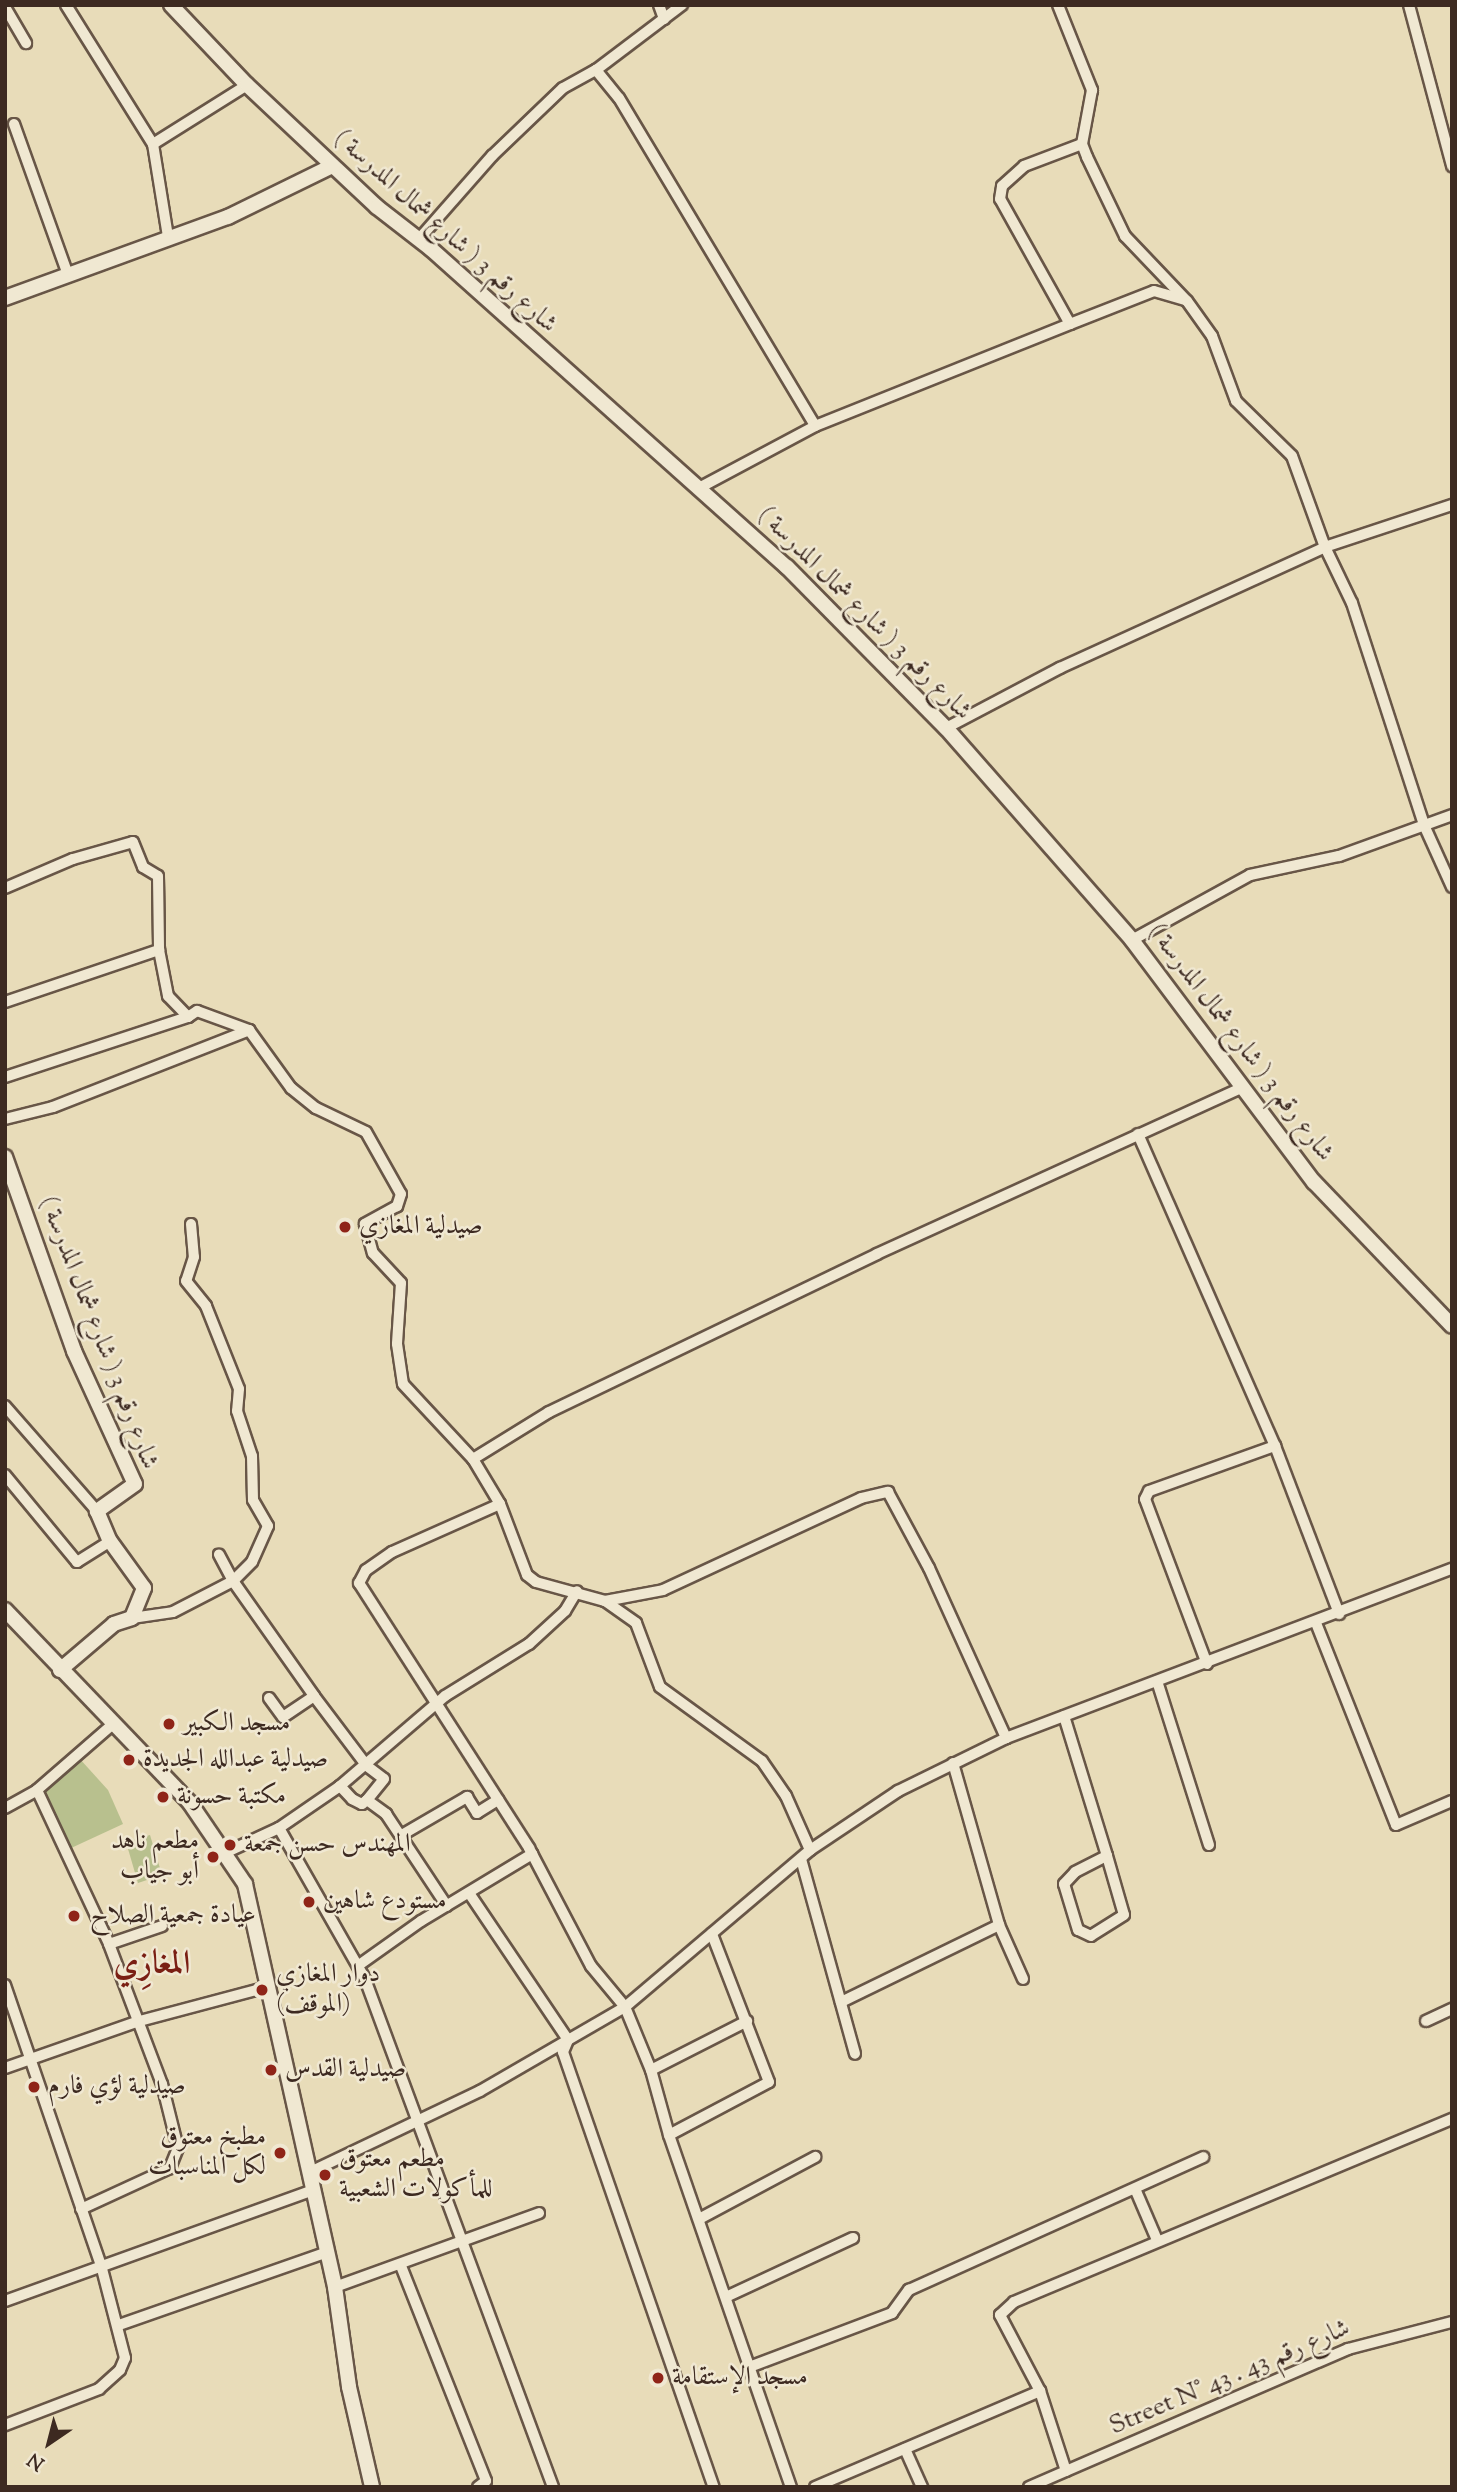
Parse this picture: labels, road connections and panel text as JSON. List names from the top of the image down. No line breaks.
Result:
{"streets":{"street":["شارع رقم 3 ( شارع شمال المدرسة )","Street N° 43 . شارع رقم 43"]},"districts":["المغازِي"],"places":["صيدلية المغازي","مسجد الكبير","صيدلية عبدالله الجديدة","مكتبة حسونة","المهندس حسن جمعة","مطعم ناهد أبو جياب","مستودع شاهين","عيادة جمعية الصلاح","دوار المغازي (الموقف)","صيدلية القدس","صيدلية لؤي فارم","مطبخ معتوق لكل المناسبات","مطعم معتوق للمأكولات الشعبية","مسجد الإستقامة"],"north":"bottom left"}
